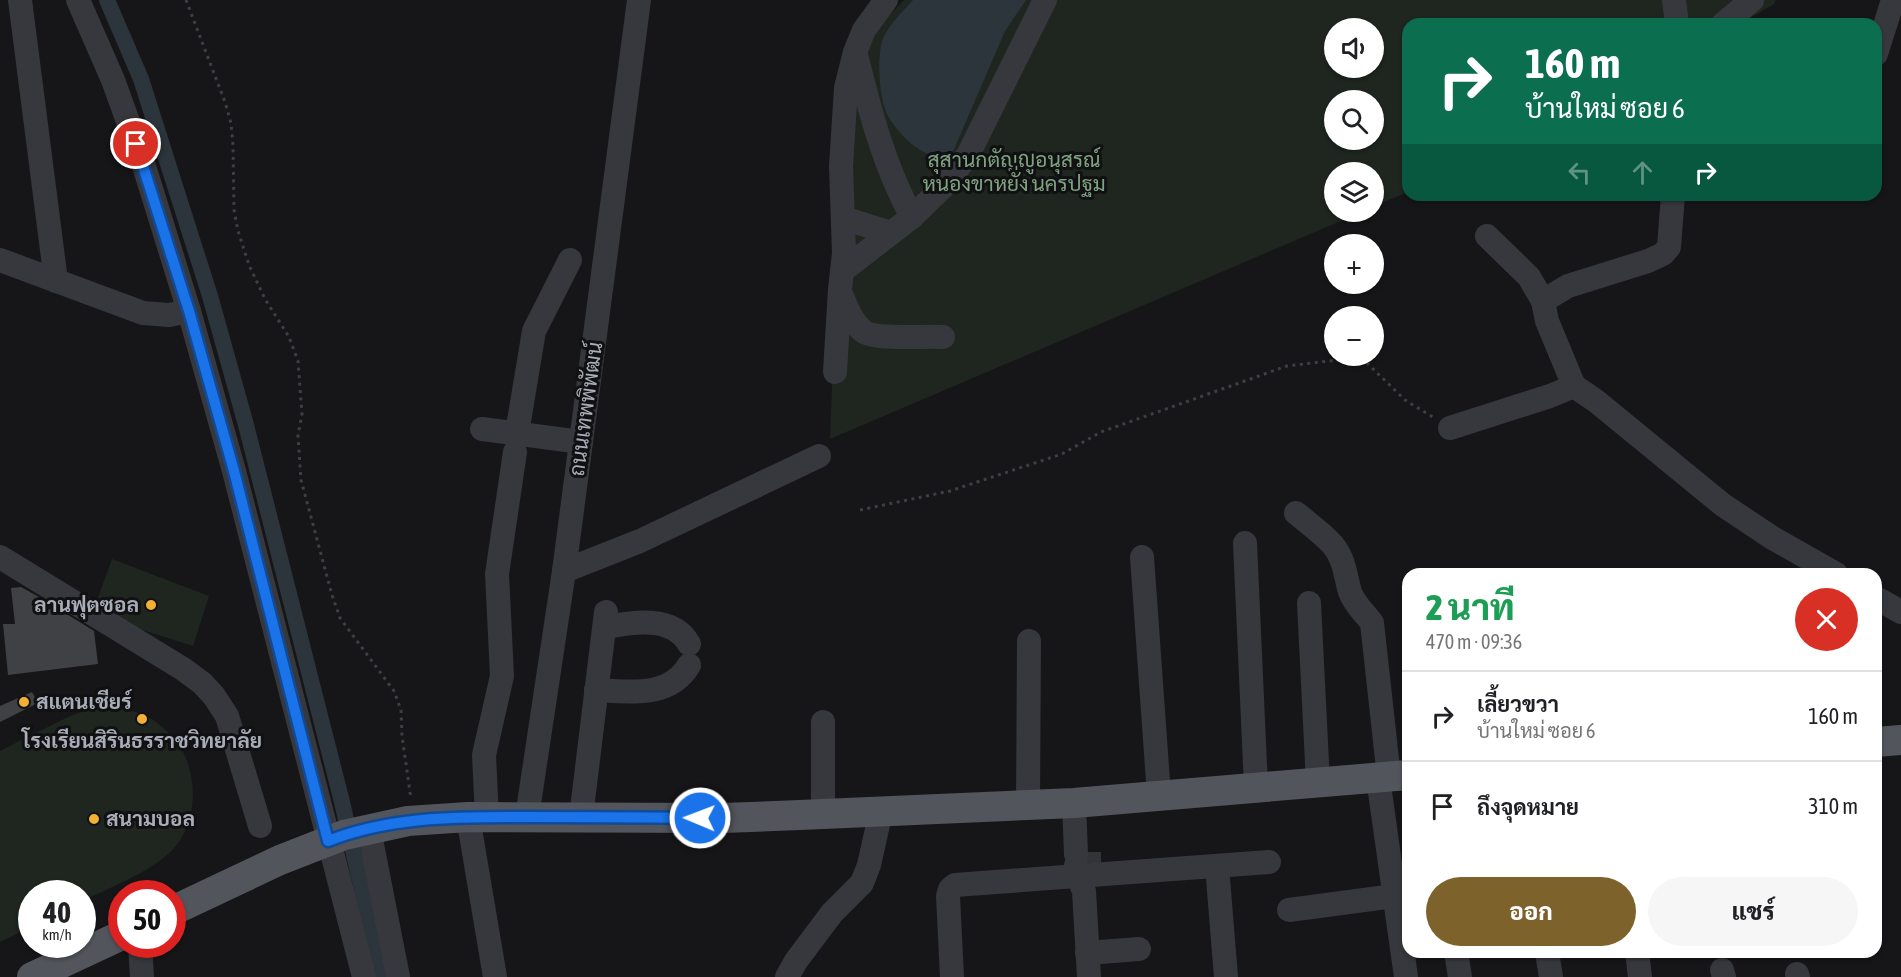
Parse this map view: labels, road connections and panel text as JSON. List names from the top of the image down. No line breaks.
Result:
{"streets":{"street":["ถนนเทพพิพัฒน์"]},"parks":["สุสานกตัญญูอนุสรณ์ หนองขาหยั่ง นครปฐม"],"places":["ลานฟุตซอล","สแตนเชียร์","โรงเรียนสิรินธรราชวิทยาลัย","สนามบอล"],"page":{"map_buttons":["+","−"],"turn":["160 m","บ้านใหม่ ซอย 6"],"heading":["2 นาที","470 m · 09:36"],"list":[{"name":"เลี้ยวขวา","note":"บ้านใหม่ ซอย 6","value":"160 m"},{"name":"ถึงจุดหมาย","value":"310 m"}],"buttons":["ออก","แชร์"],"speed":"40 km/h","limit":"50"}}
